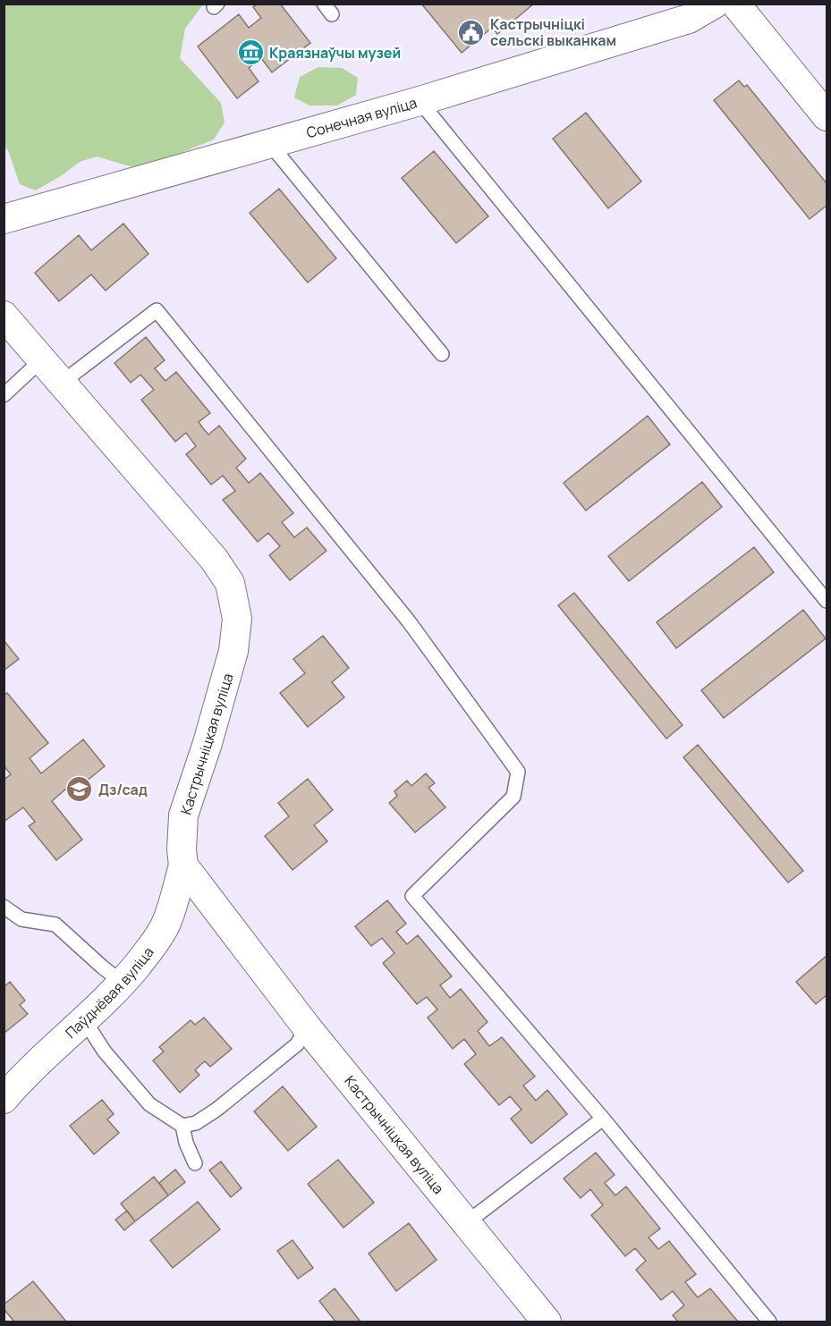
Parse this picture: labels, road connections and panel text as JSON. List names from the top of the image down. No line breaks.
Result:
{"streets":{"street":["Сонечная вуліца","Кастрычніцкая вуліца","Паўднёвая вуліца"]},"crossings":[["Кастрычніцкая вуліца","Паўднёвая вуліца"]],"places":{"public building":["Кастрычніцкі сельскі выканкам"],"museum":["Краязнаўчы музей"],"school or university":["Дз/сад"]}}
